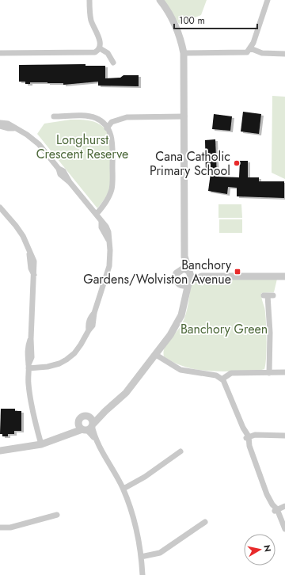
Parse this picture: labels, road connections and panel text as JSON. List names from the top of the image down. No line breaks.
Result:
{"parks":["Longhurst Crescent Reserve","Banchory Green"],"places":{"other":["Cana Catholic Primary School"],"transit":["Banchory Gardens/Wolviston Avenue"]},"scale_bar":"100 m","north":"right"}
